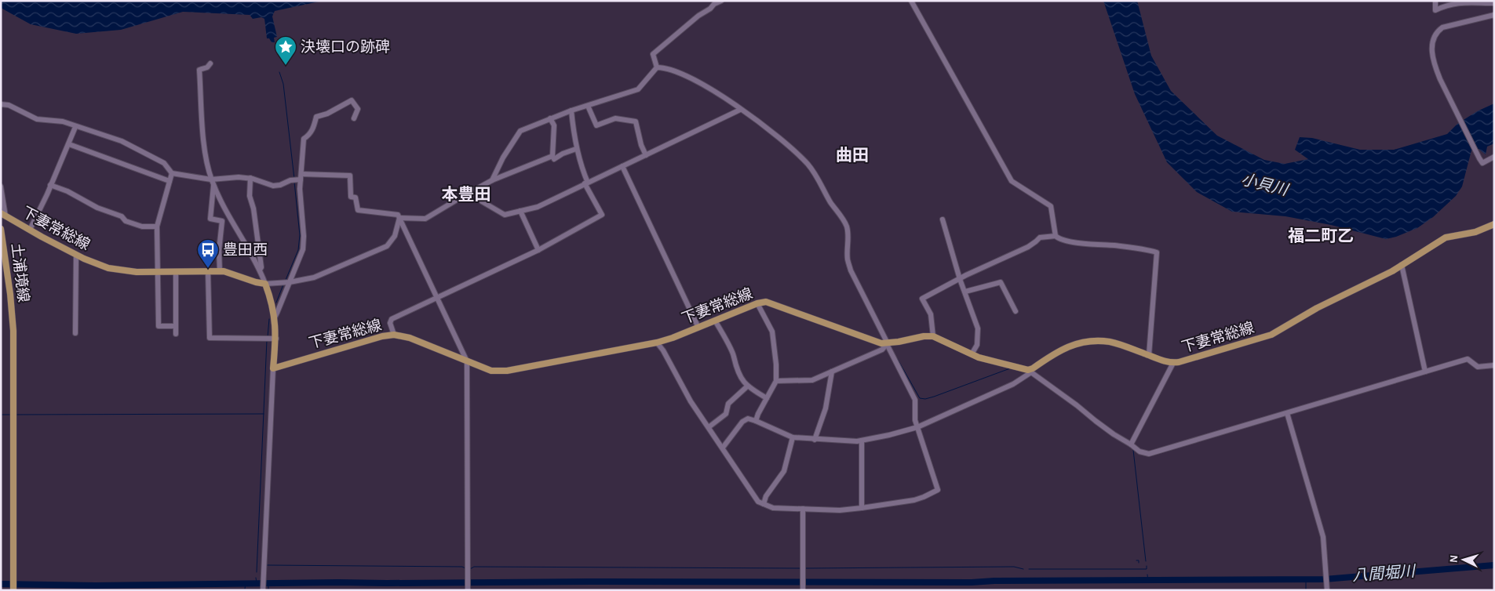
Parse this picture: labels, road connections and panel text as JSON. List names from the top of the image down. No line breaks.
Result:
{"streets":{"main road":["下妻常総線","土浦境線"]},"districts":["曲田","本豊田","福二町乙"],"water":["小貝川","八間堀川"],"places":{"place":["決壊口の跡碑"],"bus stop":["豊田西"]},"north":"left"}
